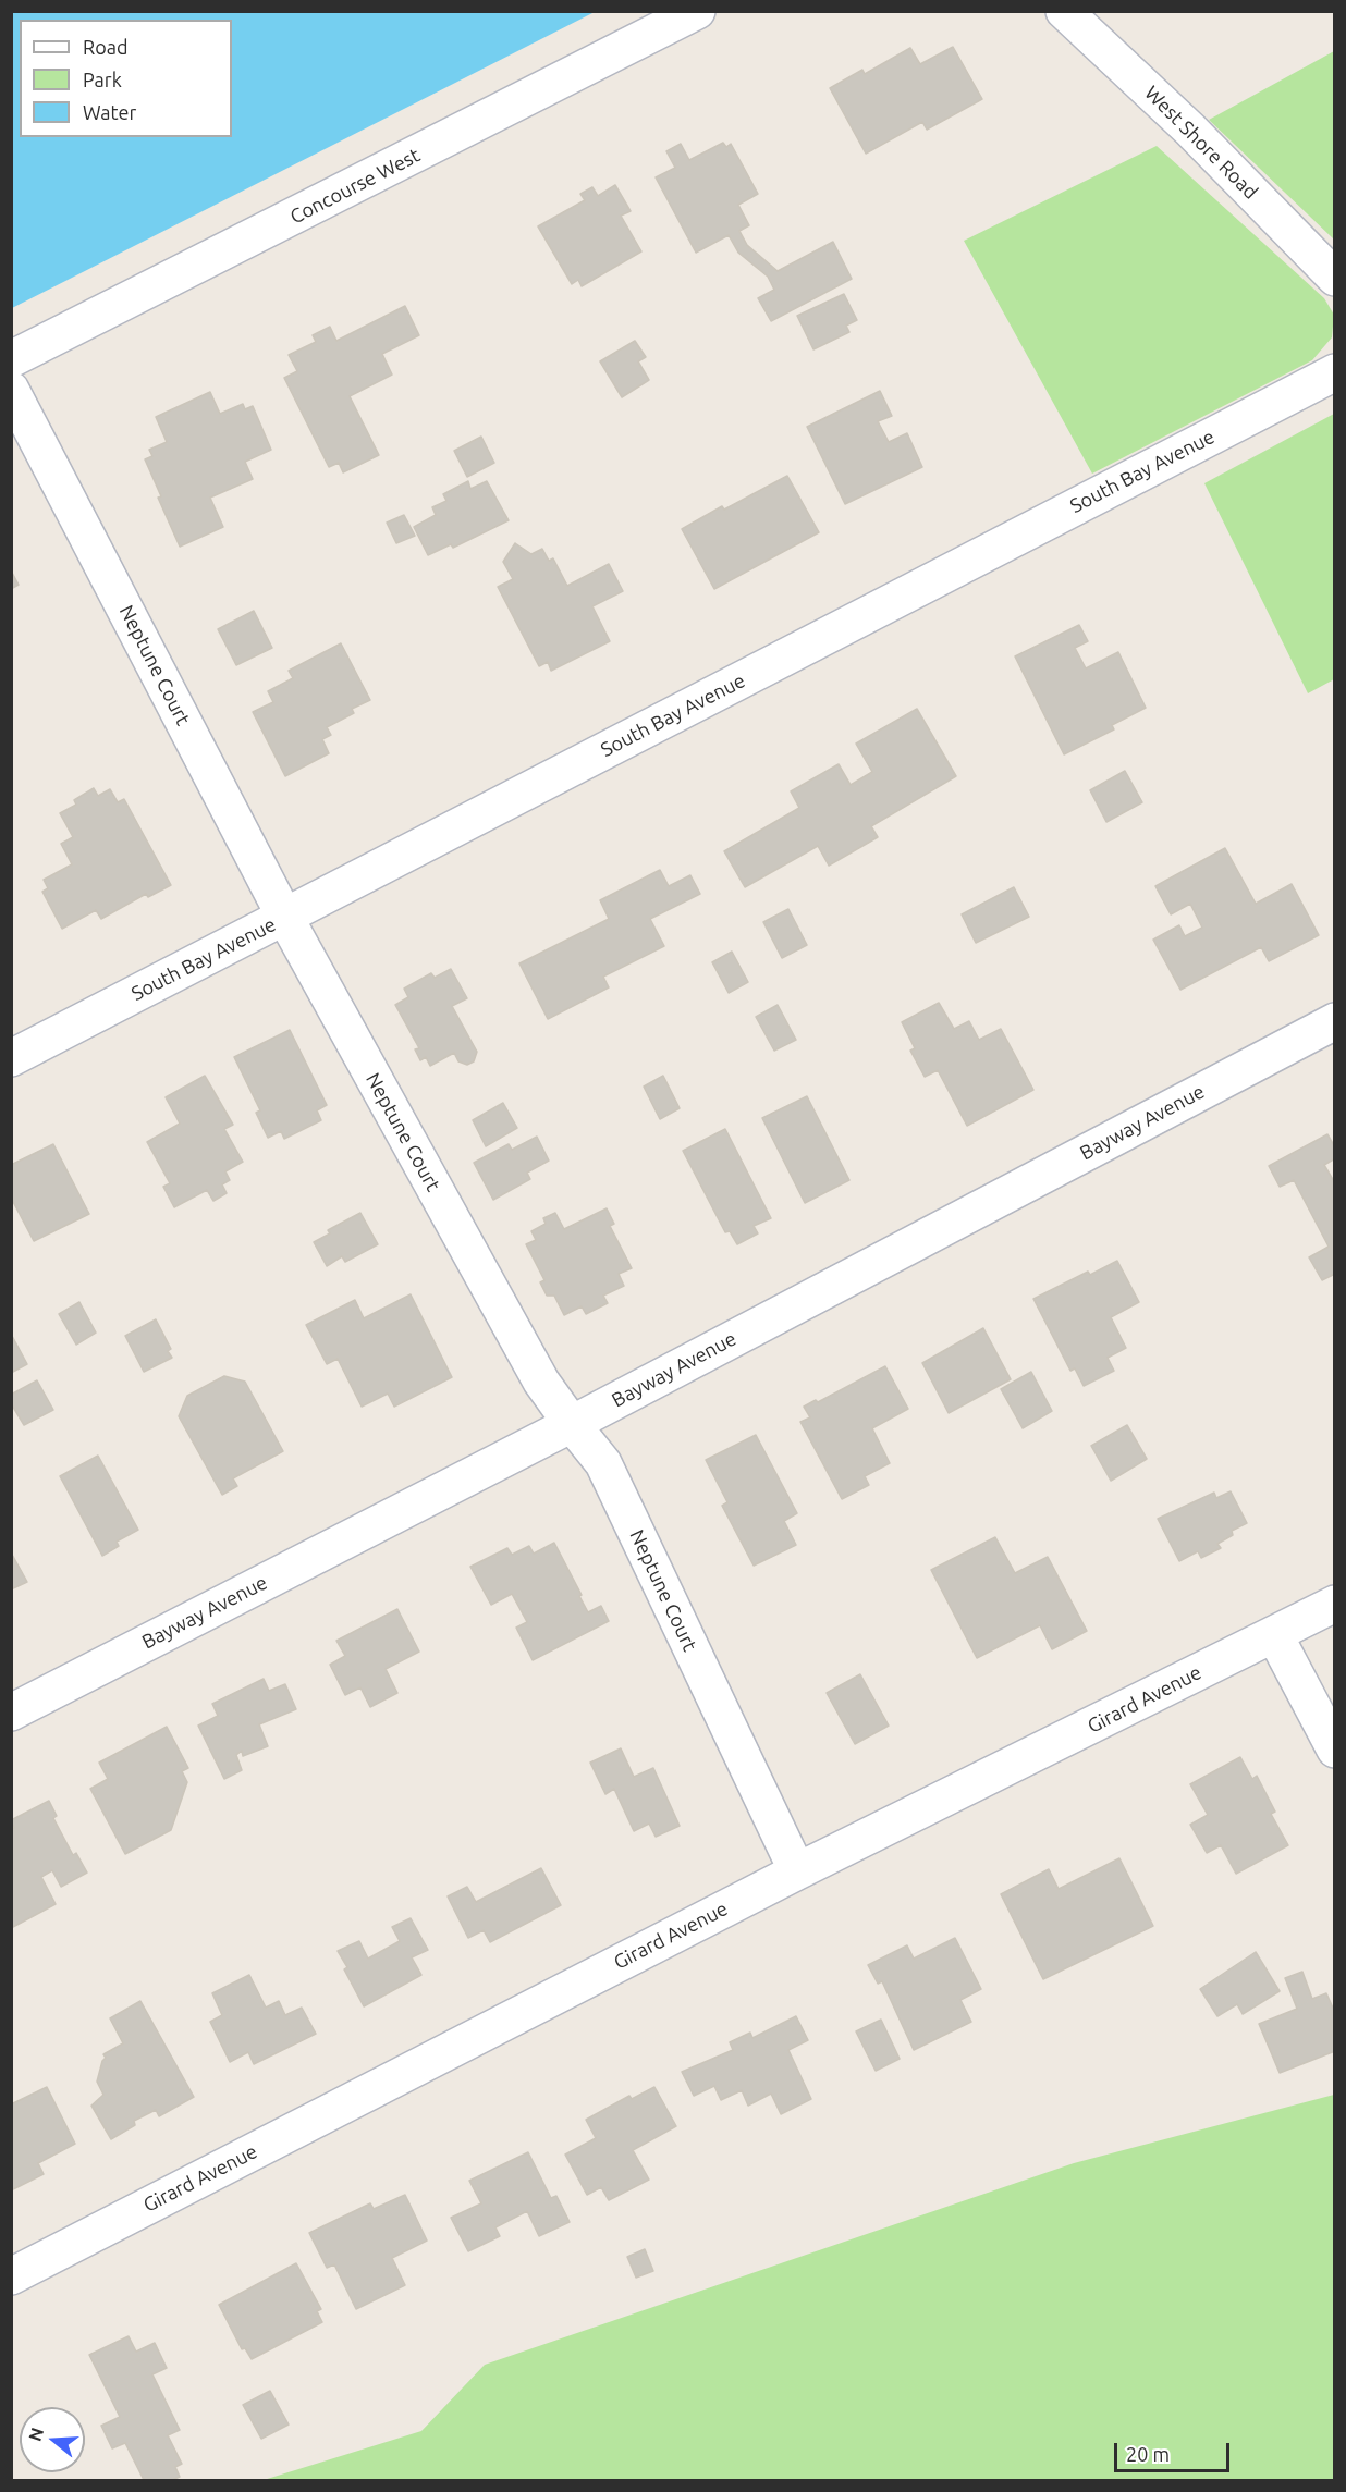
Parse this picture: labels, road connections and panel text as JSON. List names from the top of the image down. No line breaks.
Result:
{"streets":{"street":["West Shore Road","Concourse West","South Bay Avenue","Neptune Court","Bayway Avenue","Girard Avenue"]},"crossings":[["South Bay Avenue","Neptune Court"],["Neptune Court","Bayway Avenue"],["Neptune Court","Girard Avenue"]],"legend":["Road","Park","Water"],"scale_bar":"20 m","north":"left"}
